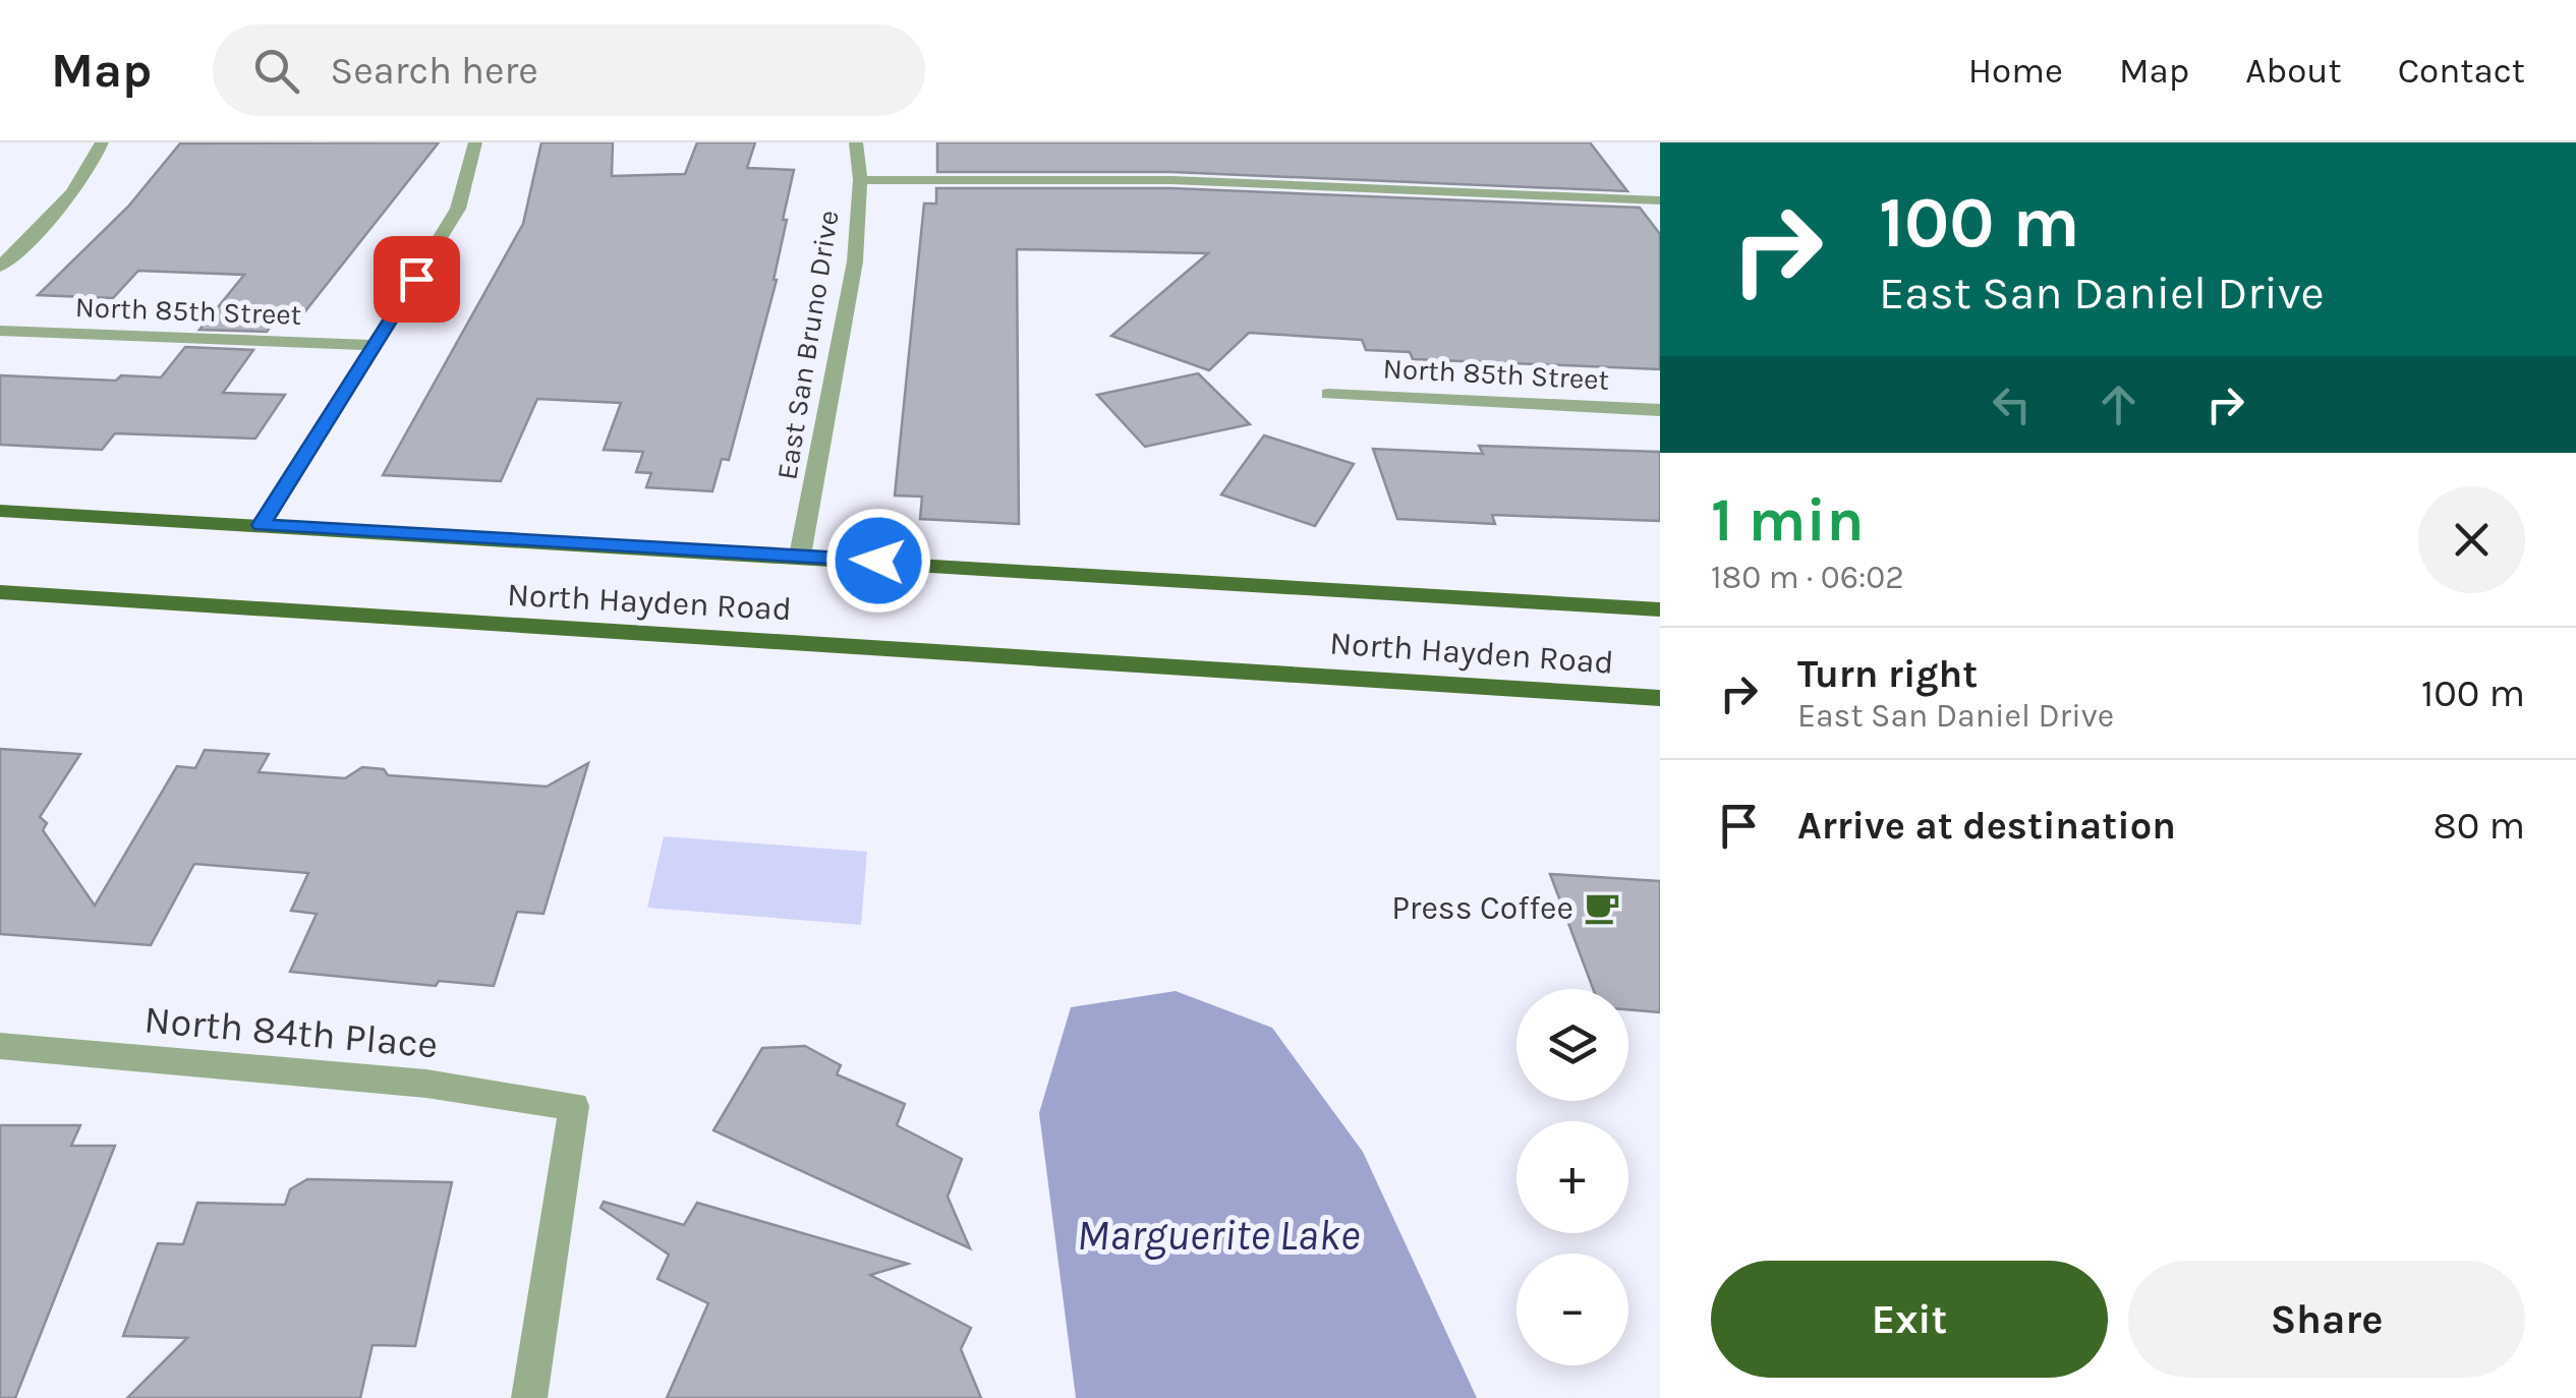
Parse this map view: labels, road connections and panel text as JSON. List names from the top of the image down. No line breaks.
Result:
{"streets":{"main road":["North Hayden Road"],"street":["North 85th Street","East San Bruno Drive","North 84th Place"]},"crossings":[["East San Bruno Drive","North Hayden Road"]],"water":["Marguerite Lake"],"places":{"cafe":["Press Coffee"]},"page":{"header":"Map","search":"Search here","nav":["Home","Map","About","Contact"],"turn":["100 m","East San Daniel Drive"],"heading":["1 min","180 m · 06:02"],"list":[{"name":"Turn right","note":"East San Daniel Drive","value":"100 m"},{"name":"Arrive at destination","value":"80 m"}],"map_buttons":["+","−"],"buttons":["Exit","Share"]}}
